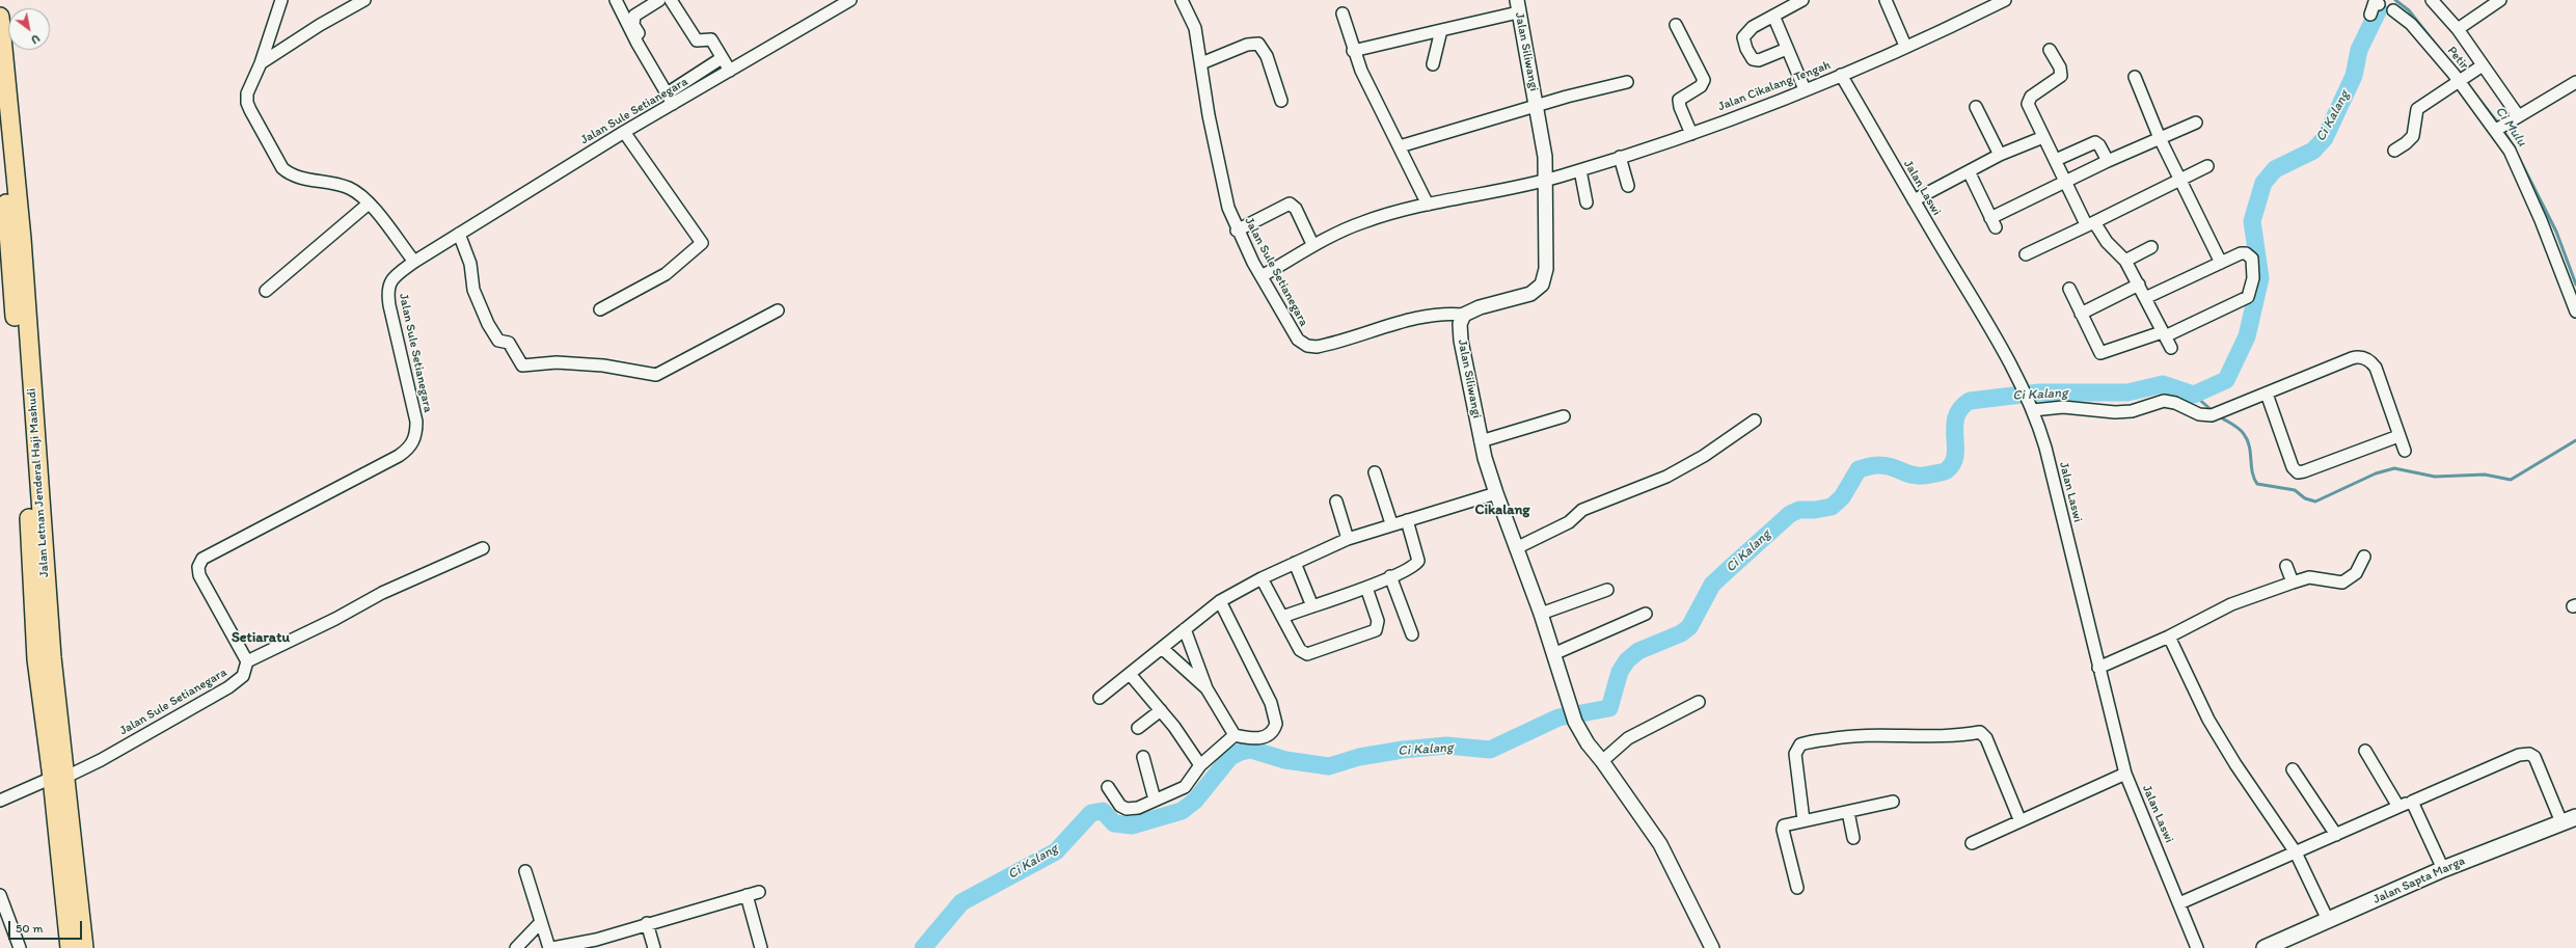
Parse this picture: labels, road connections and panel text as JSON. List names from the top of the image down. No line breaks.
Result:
{"streets":{"main road":["Jalan Letnan Jenderal Haji Mashudi","Jalan Sapta Marga"],"street":["Jalan Siliwangi","Petir","Jalan Cikalang Tengah","Jalan Sule Setianegara","Jalan Laswi"]},"crossings":[["Jalan Siliwangi","Jalan Cikalang Tengah"],["Jalan Siliwangi","Jalan Sule Setianegara"],["Jalan Cikalang Tengah","Jalan Sule Setianegara"],["Jalan Cikalang Tengah","Jalan Laswi"],["Jalan Sule Setianegara","Jalan Letnan Jenderal Haji Mashudi"]],"districts":["Cikalang","Setiaratu"],"water":["Ci Kalang","Ci Mulu"],"scale_bar":"50 m","north":"bottom right"}
